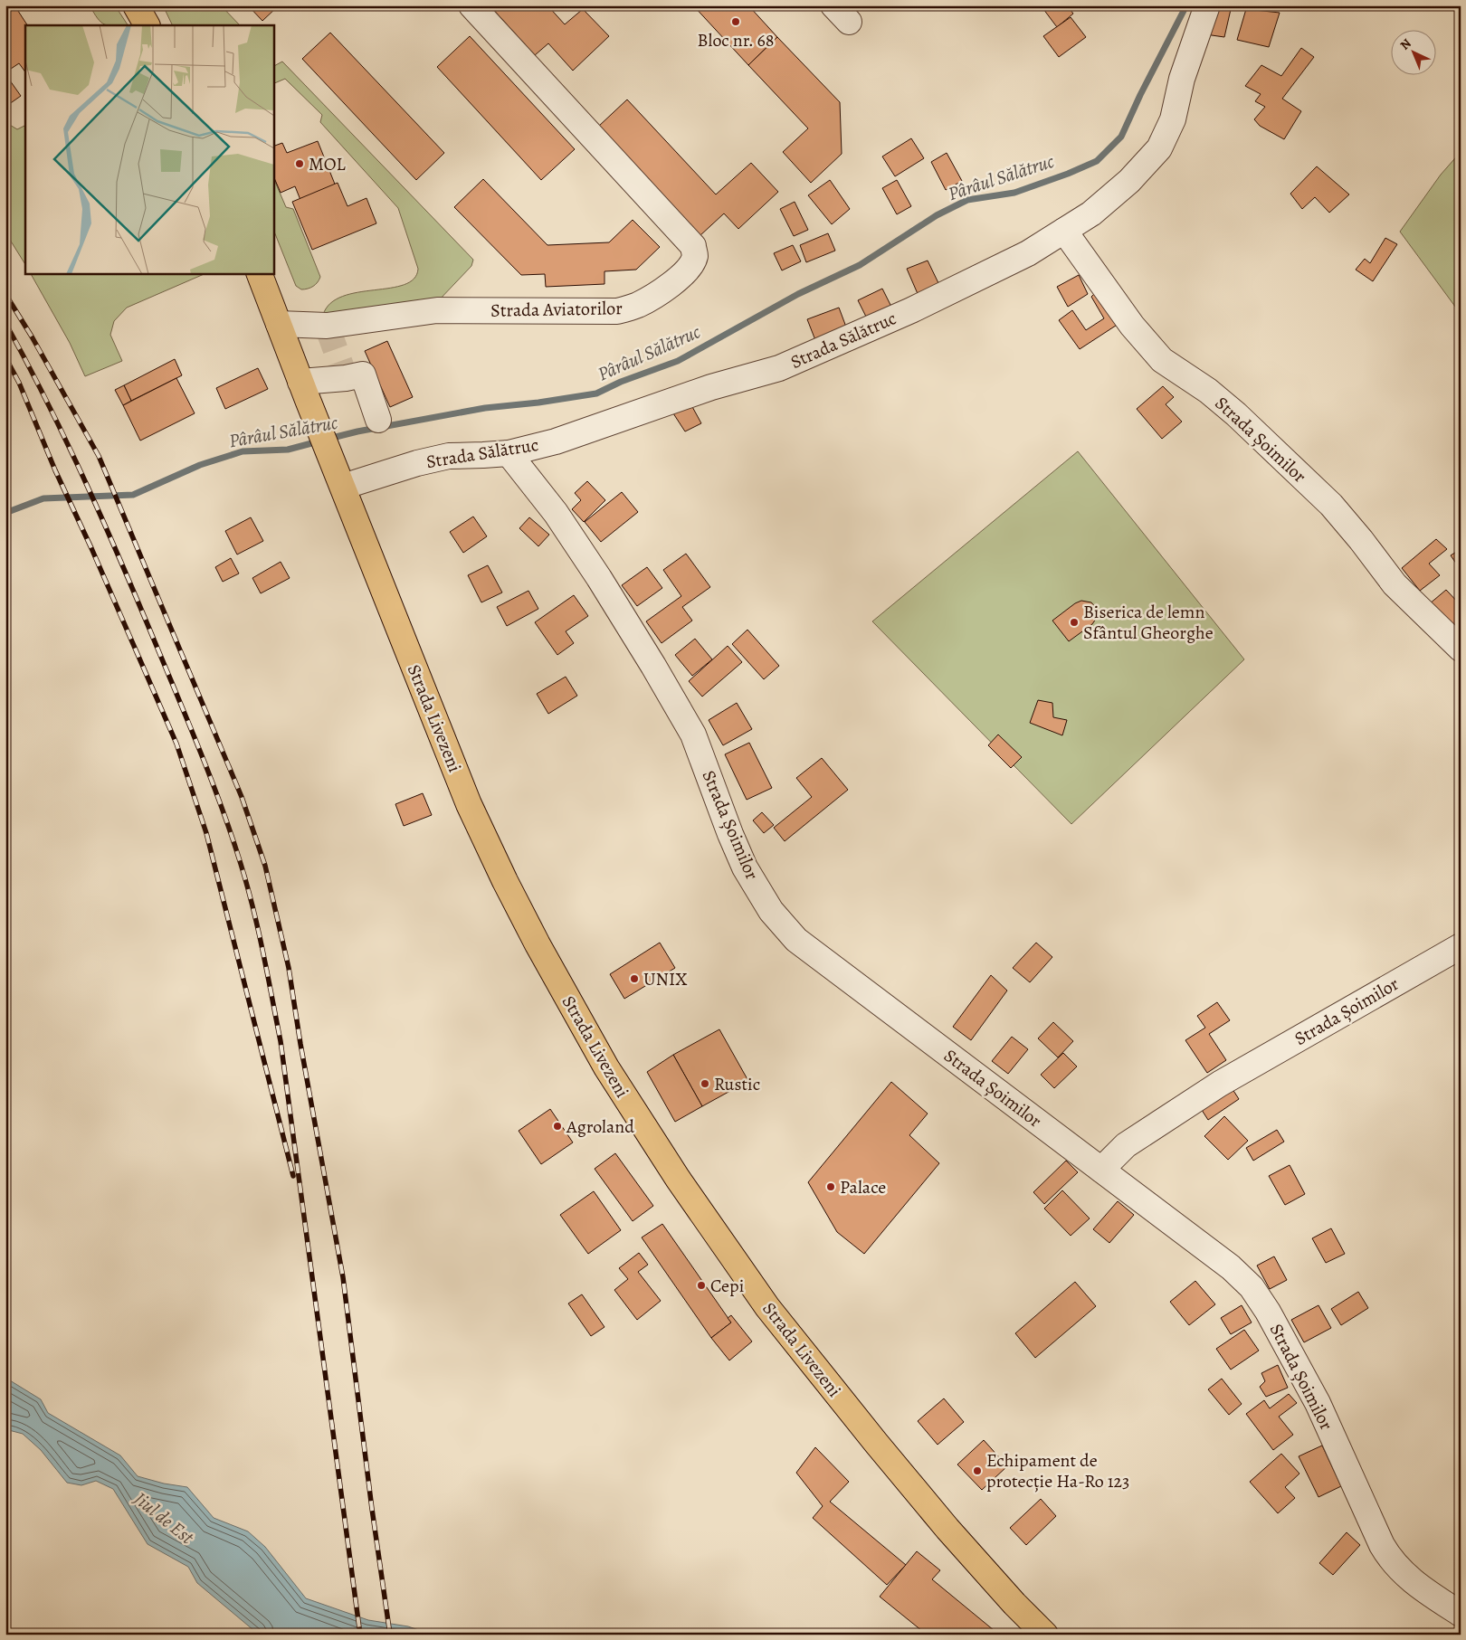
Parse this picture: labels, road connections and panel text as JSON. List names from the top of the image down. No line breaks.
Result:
{"streets":{"main road":["Strada Livezeni"],"street":["Strada Aviatorilor","Strada Sălătruc","Strada Șoimilor"]},"crossings":[["Strada Aviatorilor","Strada Livezeni"],["Strada Sălătruc","Strada Șoimilor"],["Strada Sălătruc","Strada Livezeni"]],"water":["Pârâul Sălătruc","Jiul de Est"],"places":["Bloc nr. 68","MOL","Biserica de lemn Sfântul Gheorghe","UNIX","Rustic","Agroland","Palace","Cepi","Echipament de protecție Ha-Ro 123"],"north":"top left"}
